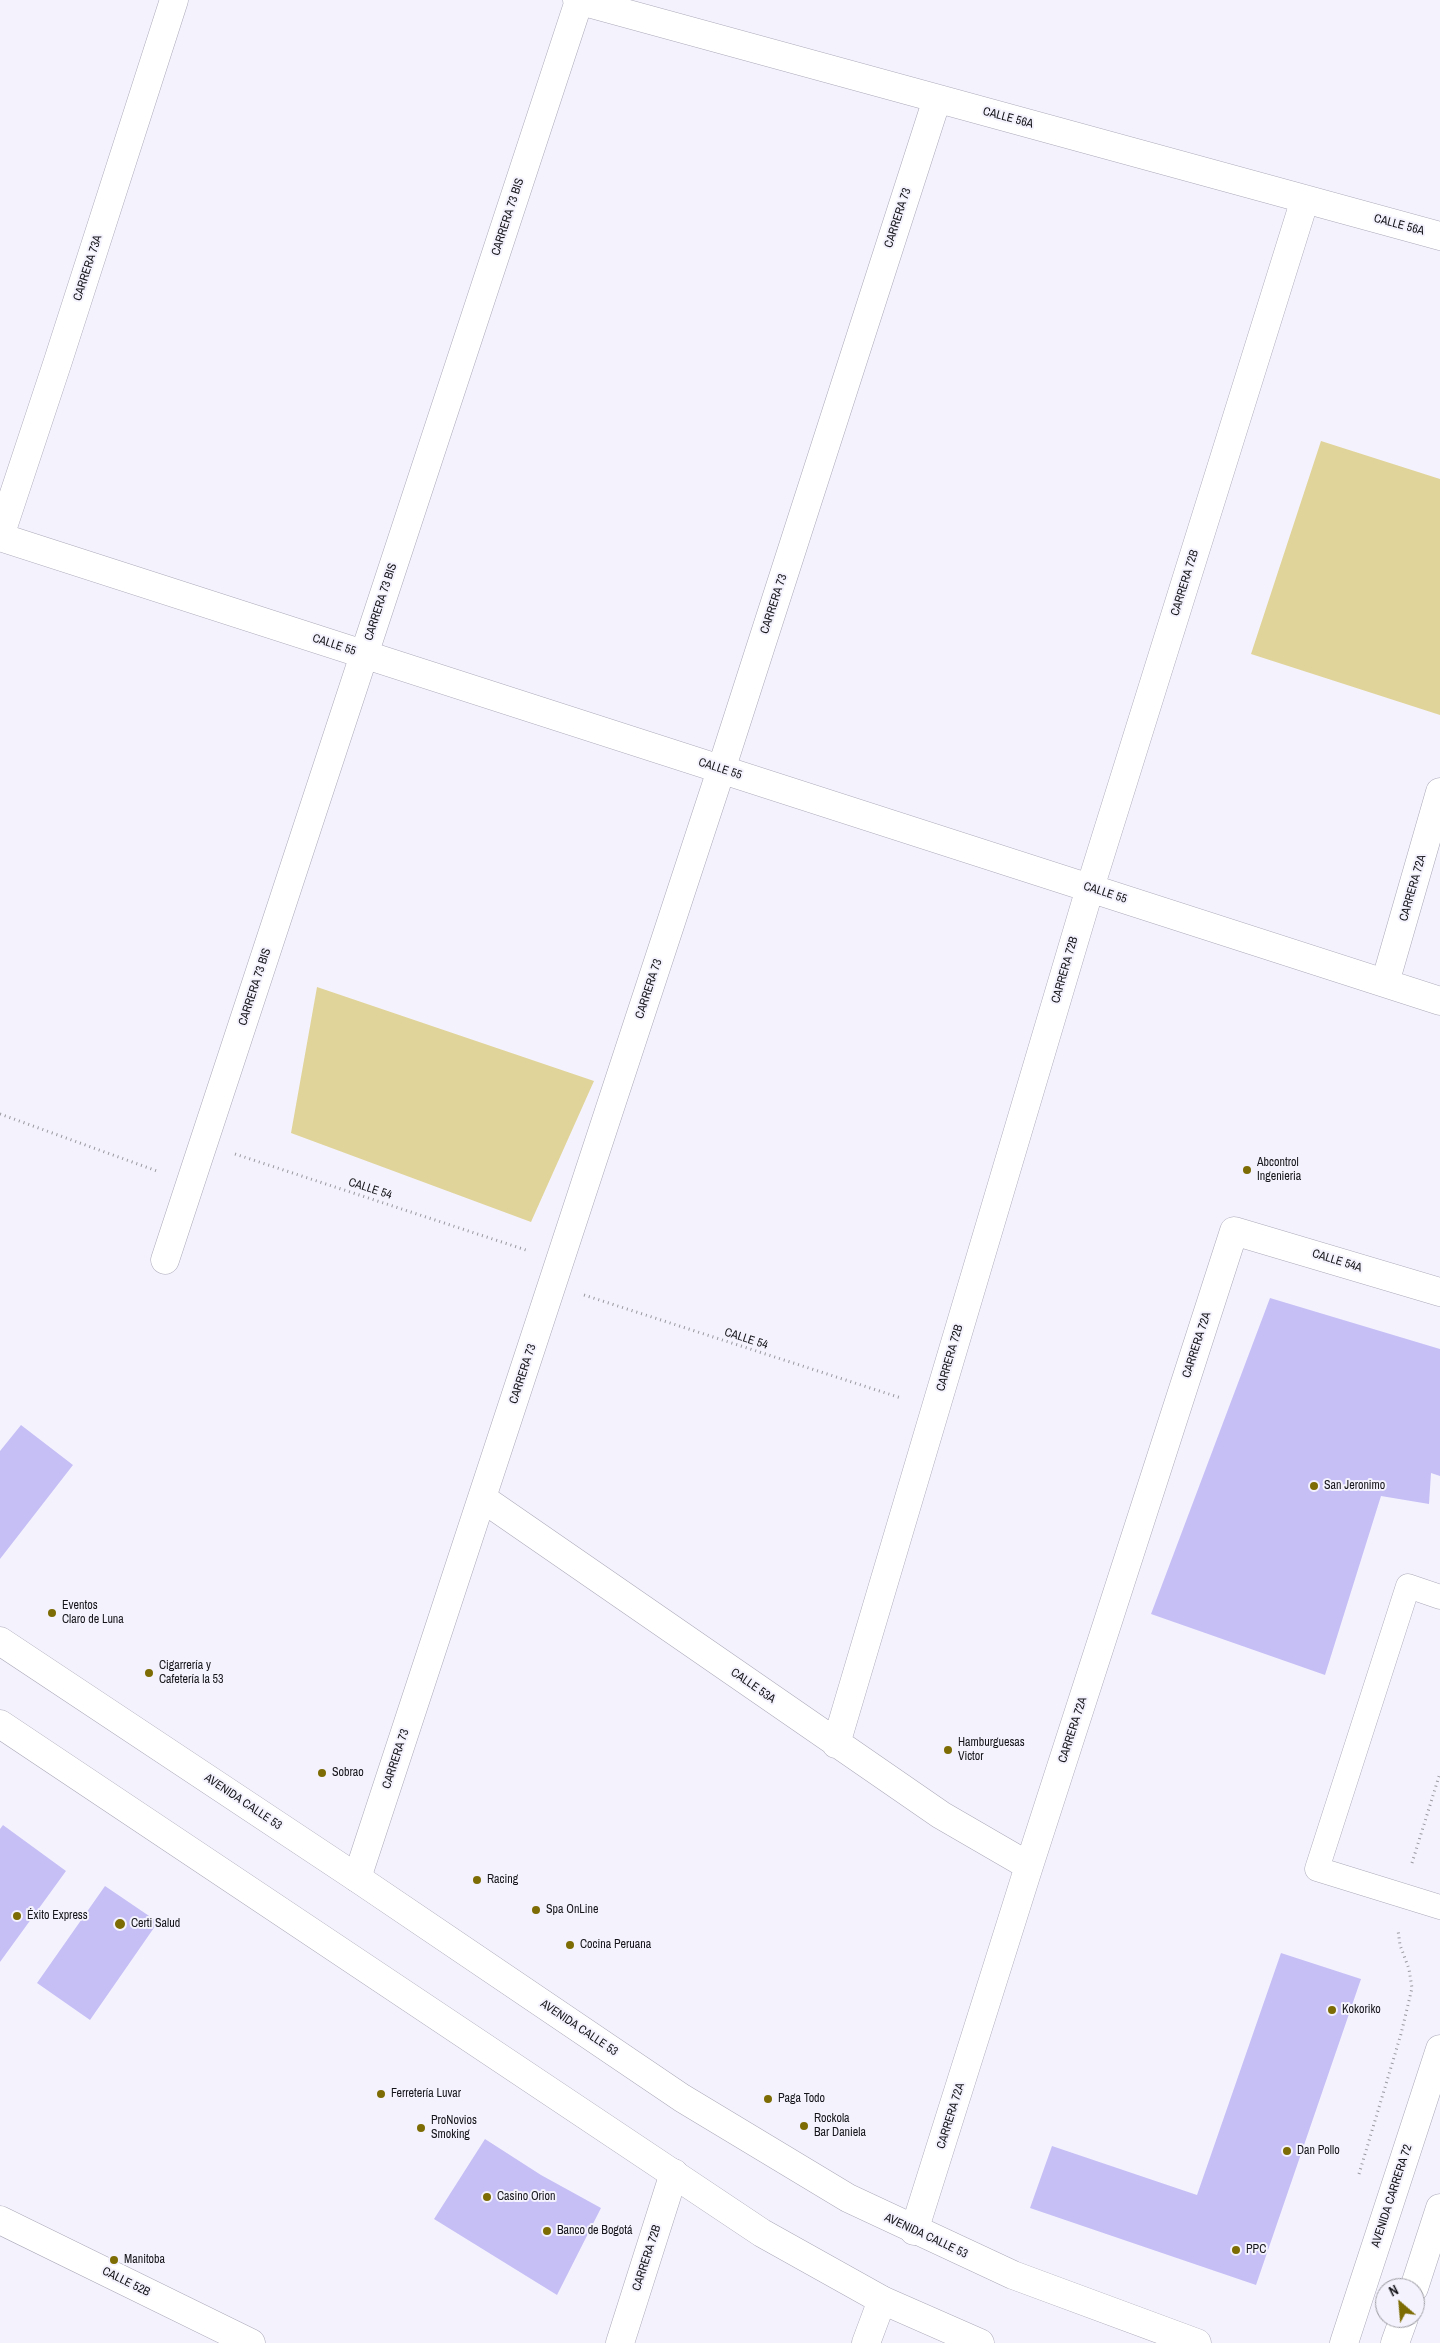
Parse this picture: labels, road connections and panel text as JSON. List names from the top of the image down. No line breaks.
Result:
{"streets":{"main road":["CALLE 56A","CARRERA 73 BIS","CARRERA 73","CARRERA 73A","CARRERA 72B","CALLE 55","CARRERA 72A","CALLE 54A","CALLE 53A","AVENIDA CALLE 53","AVENIDA CARRERA 72","CALLE 52B"],"path":["CALLE 54"]},"crossings":[["CALLE 56A","CARRERA 73 BIS"],["CALLE 56A","CARRERA 73"],["CALLE 56A","CARRERA 72B"],["CARRERA 73 BIS","CALLE 55"],["CARRERA 73 BIS","CALLE 54"],["CARRERA 73","CALLE 55"],["CARRERA 73","CALLE 54"],["CARRERA 73","CALLE 53A"],["CARRERA 73","AVENIDA CALLE 53"],["CARRERA 73A","CALLE 55"],["CARRERA 72B","CALLE 55"],["CARRERA 72B","CALLE 54"],["CARRERA 72B","CALLE 53A"],["CALLE 55","CARRERA 72A"],["CARRERA 72A","CALLE 54A"],["CARRERA 72A","CALLE 53A"],["CARRERA 72A","AVENIDA CALLE 53"]],"places":["Abcontrol Ingenieria","San Jeronimo","Eventos Claro de Luna","Cigarrería y Cafetería la 53","Hamburguesas Victor","Sobrao","Racing","Spa OnLine","Éxito Express","Certi Salud","Cocina Peruana","Kokoriko","Ferretería Luvar","Paga Todo","Rockola Bar Daniela","ProNovios Smoking","Dan Pollo","Casino Orion","Banco de Bogotá","PPC","Manitoba"],"north":"top left"}
